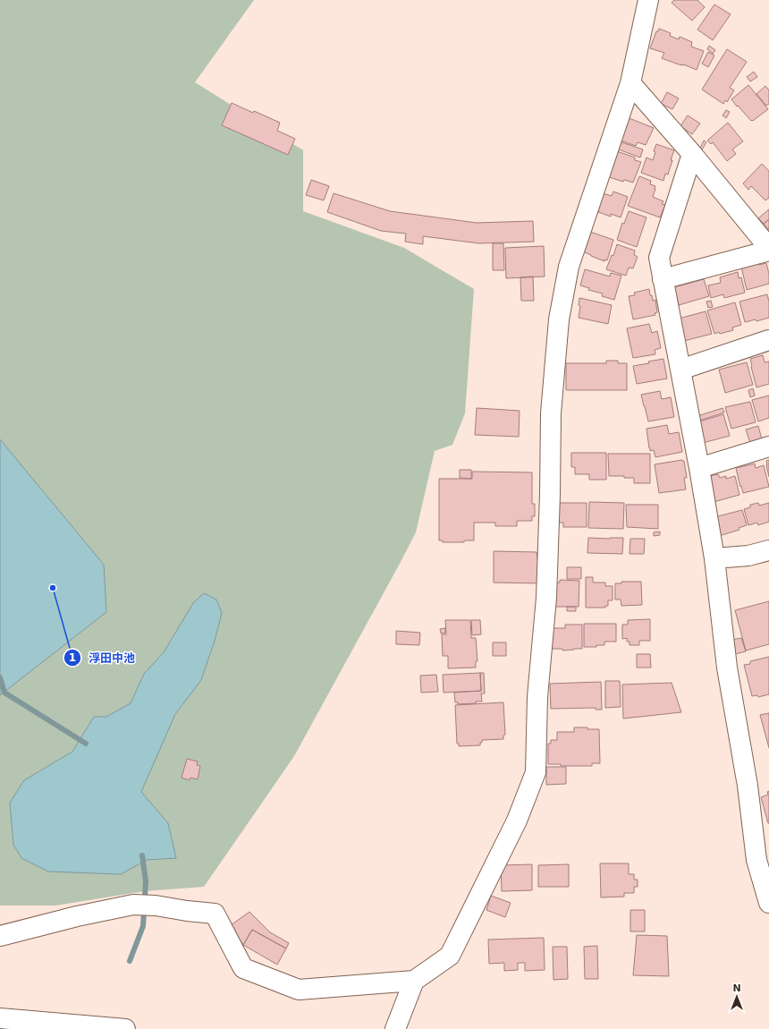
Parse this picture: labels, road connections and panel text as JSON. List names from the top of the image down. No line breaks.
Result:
{"places":["浮田中池"],"north":"top"}
